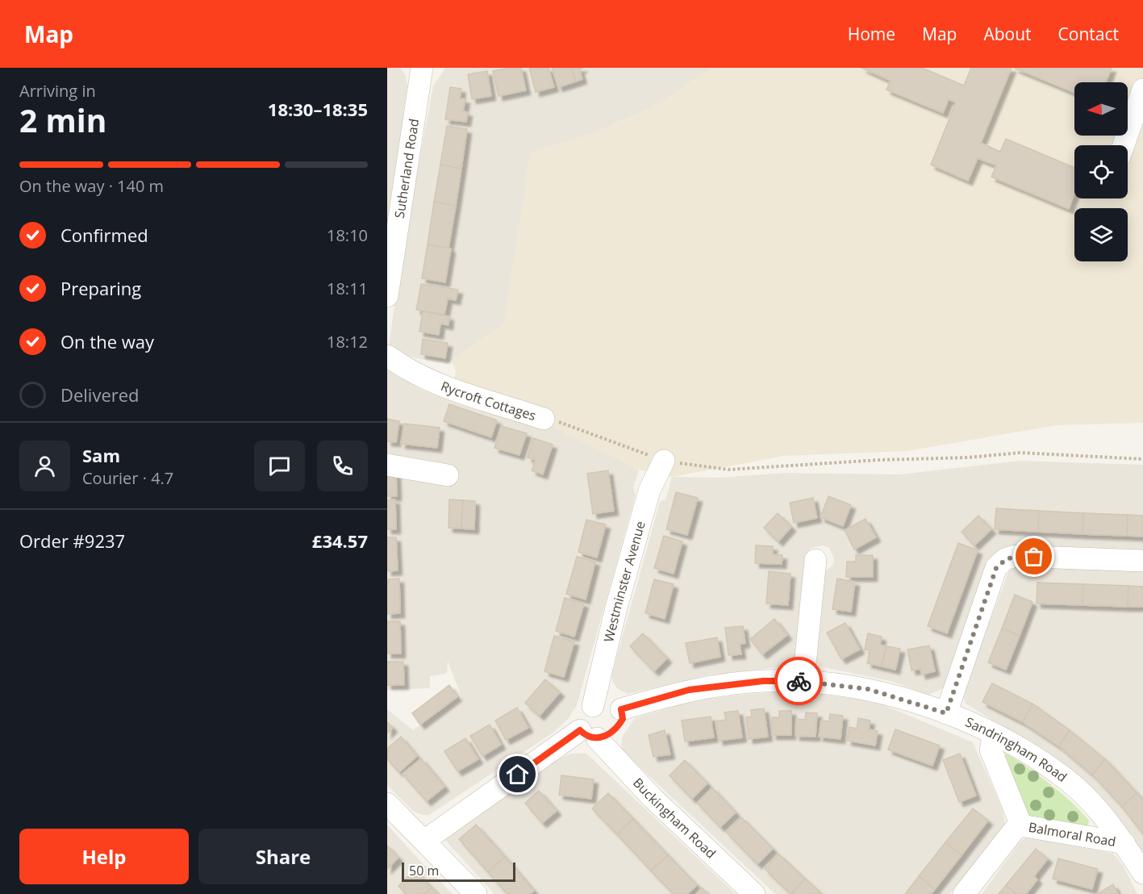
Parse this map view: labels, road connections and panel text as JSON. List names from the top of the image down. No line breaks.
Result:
{"streets":{"street":["Sutherland Road","Rycroft Cottages","Westminster Avenue","Sandringham Road","Buckingham Road","Balmoral Road"]},"crossings":[["Westminster Avenue","Sandringham Road"],["Westminster Avenue","Buckingham Road"],["Sandringham Road","Buckingham Road"],["Sandringham Road","Balmoral Road"]],"scale_bar":"50 m","north":"left","page":{"header":"Map","nav":["Home","Map","About","Contact"],"heading":["2 min","Arriving in","18:30–18:35"],"panel":["Sam","Courier · 4.7","Order #9237","£34.57"],"bar":"On the way · 140 m","list":[["Confirmed","18:10"],["Preparing","18:11"],["On the way","18:12"],"Delivered"],"buttons":["Help","Share"],"scale":"50 m"}}
